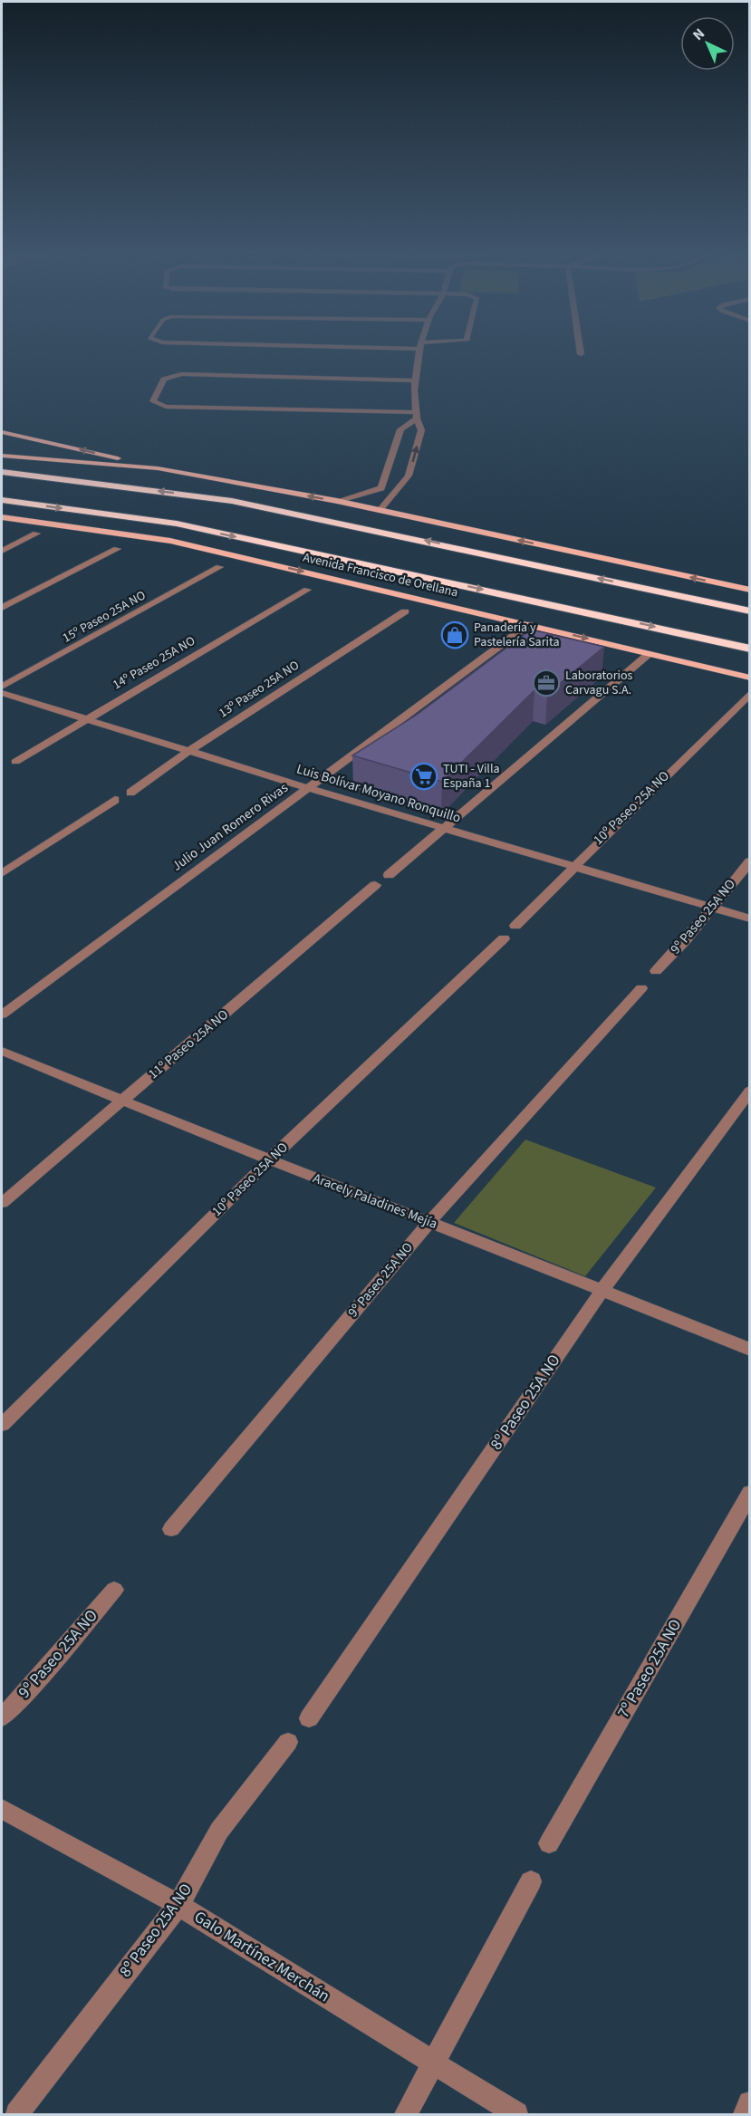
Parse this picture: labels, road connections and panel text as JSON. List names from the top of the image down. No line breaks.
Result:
{"streets":{"highway":["Avenida Francisco de Orellana"],"street":["15º Paseo 25A NO","14º Paseo 25A NO","13º Paseo 25A NO","Luis Bolívar Moyano Ronquillo","10º Paseo 25A NO","Julio Juan Romero Rivas","9º Paseo 25A NO","11º Paseo 25A NO","Aracely Paladines Mejía","8º Paseo 25A NO","7º Paseo 25A NO","Galo Martínez Merchán"]},"crossings":[["Avenida Francisco de Orellana","Julio Juan Romero Rivas"],["14º Paseo 25A NO","Luis Bolívar Moyano Ronquillo"],["13º Paseo 25A NO","Luis Bolívar Moyano Ronquillo"],["Luis Bolívar Moyano Ronquillo","10º Paseo 25A NO"],["Luis Bolívar Moyano Ronquillo","Julio Juan Romero Rivas"],["Luis Bolívar Moyano Ronquillo","9º Paseo 25A NO"],["10º Paseo 25A NO","Aracely Paladines Mejía"],["9º Paseo 25A NO","Aracely Paladines Mejía"],["11º Paseo 25A NO","Aracely Paladines Mejía"],["Aracely Paladines Mejía","8º Paseo 25A NO"],["8º Paseo 25A NO","Galo Martínez Merchán"]],"places":{"shop":["Panadería y Pastelería Sarita"],"office":["Laboratorios Carvagu S.A."],"supermarket":["TUTI - Villa España 1"]},"north":"top left"}
